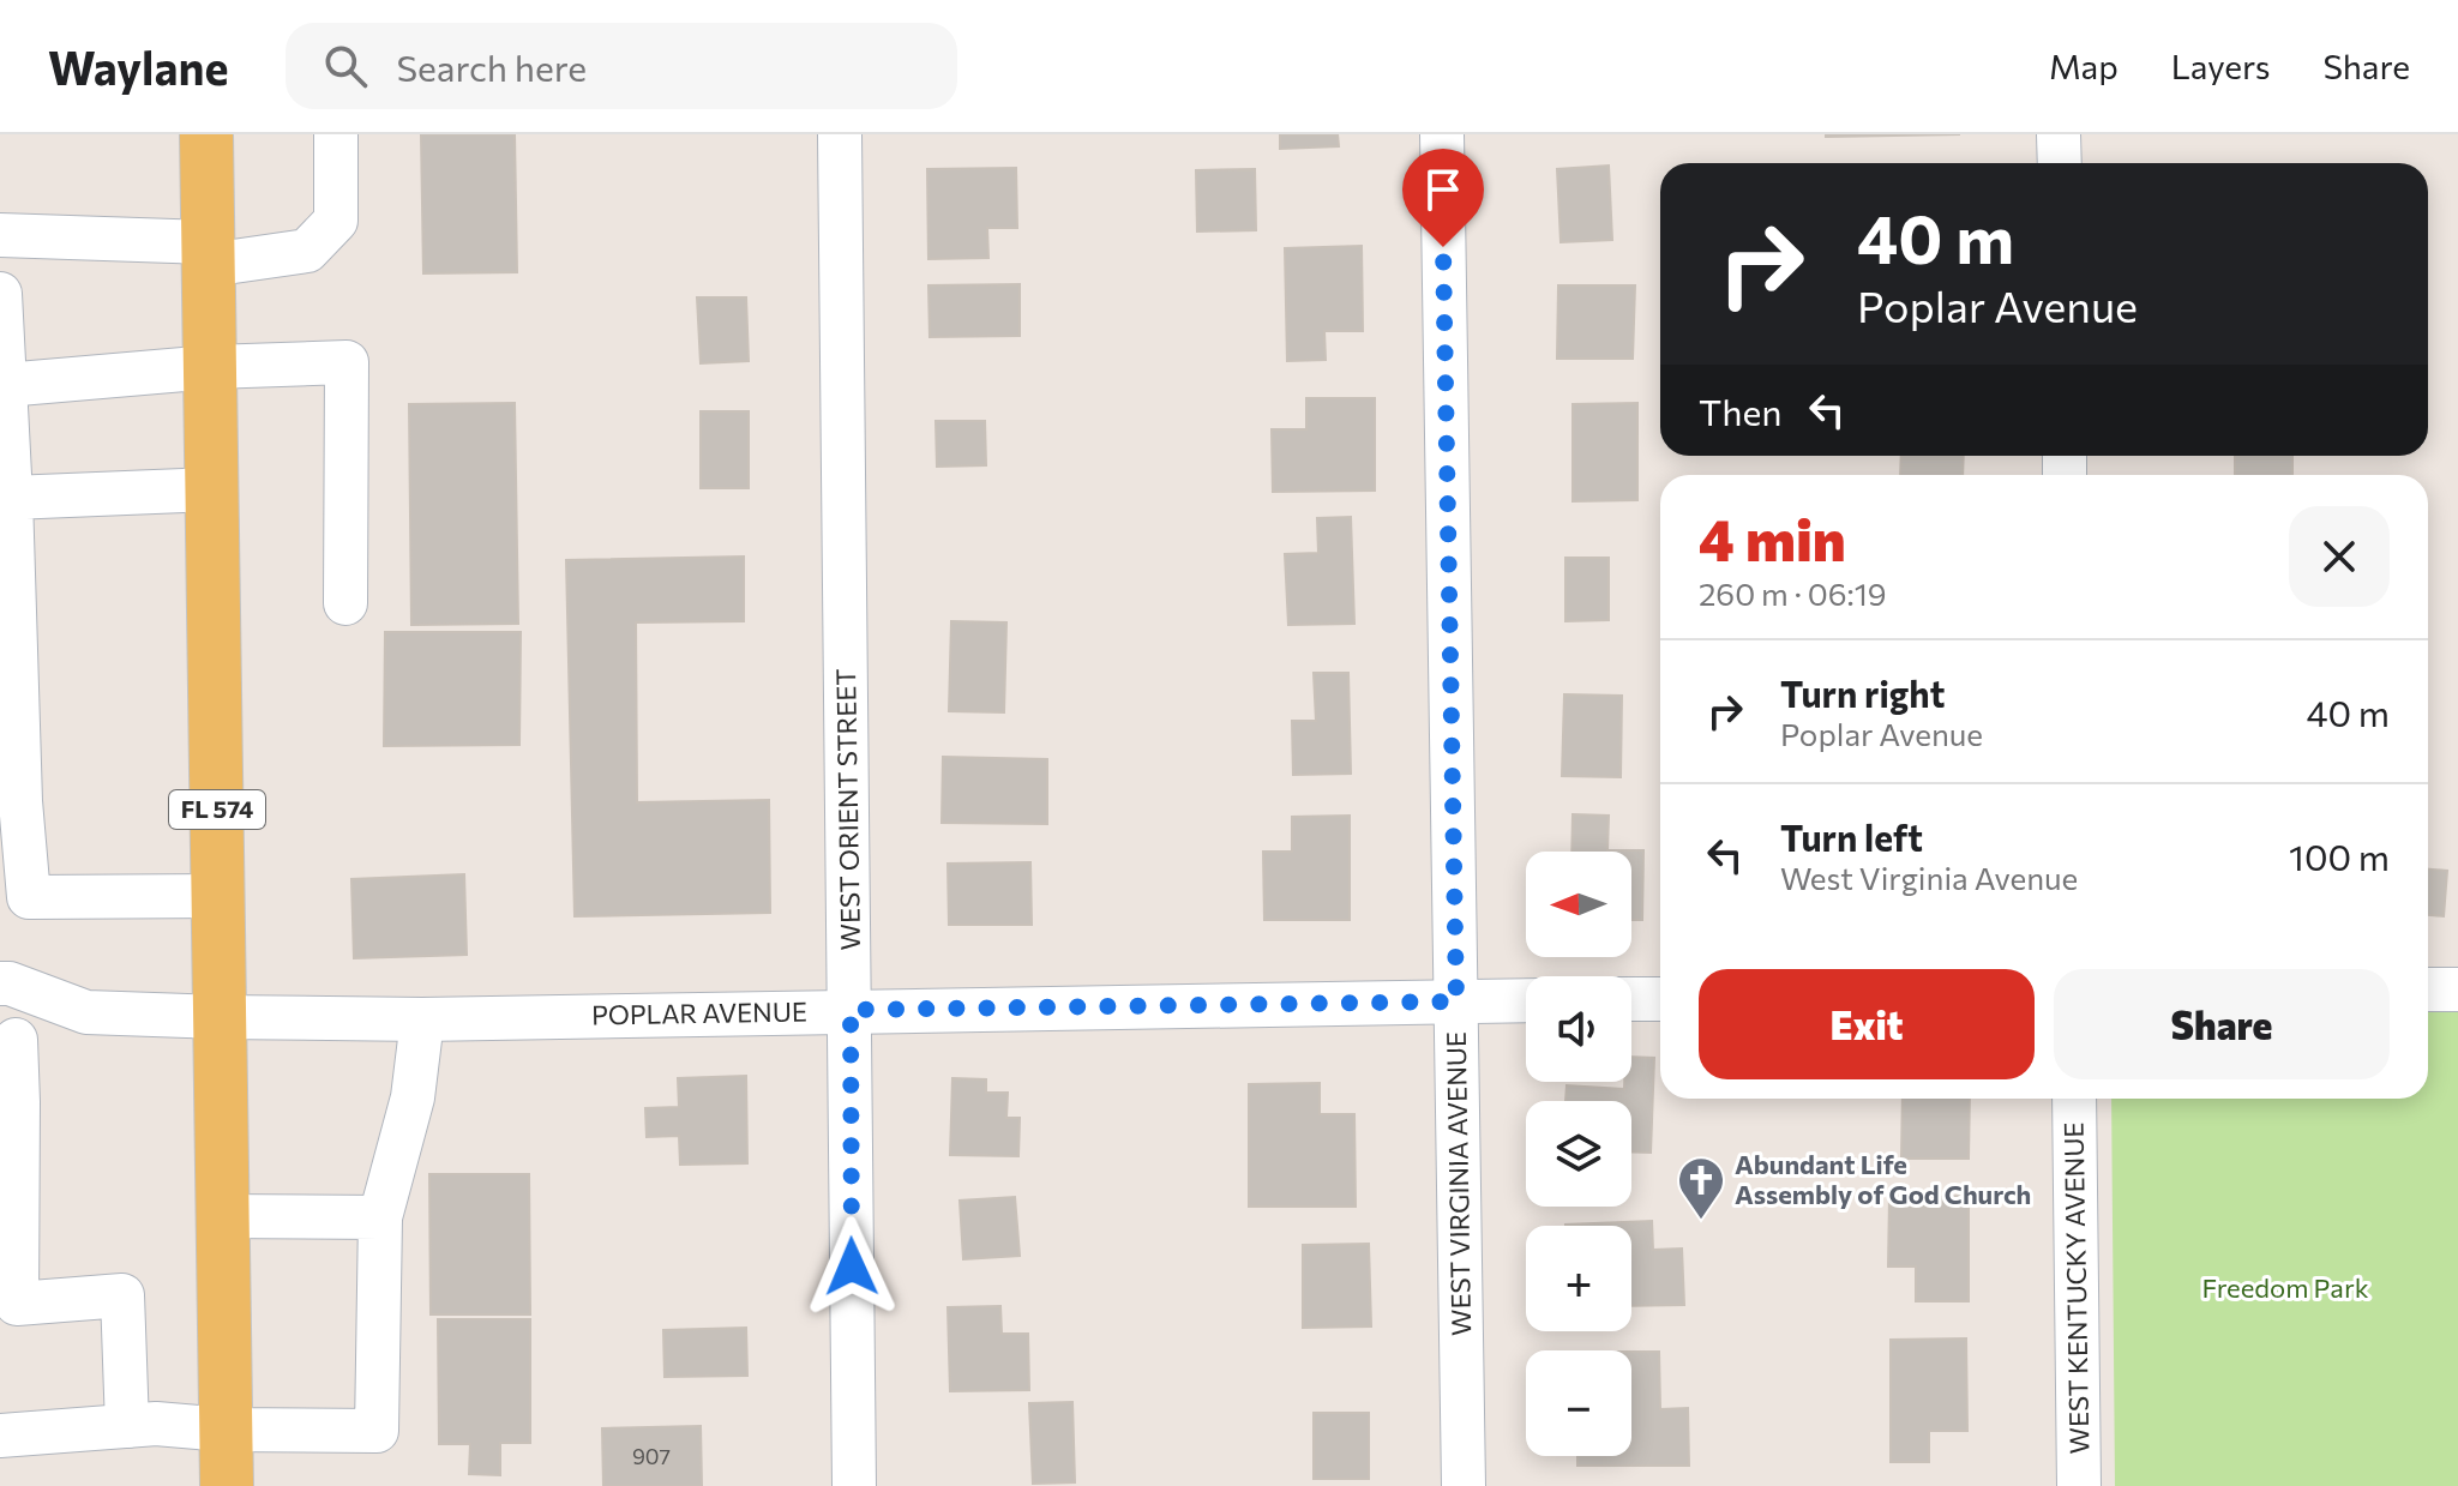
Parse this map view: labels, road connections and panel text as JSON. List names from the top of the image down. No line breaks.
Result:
{"streets":{"main road":["FL 574"],"street":["WEST ORIENT STREET","POPLAR AVENUE","WEST VIRGINIA AVENUE","WEST KENTUCKY AVENUE"]},"crossings":[["FL 574","POPLAR AVENUE"],["WEST ORIENT STREET","POPLAR AVENUE"],["POPLAR AVENUE","WEST VIRGINIA AVENUE"]],"parks":["Freedom Park"],"places":{"church":["Abundant Life Assembly of God Church"]},"house_numbers":["907"],"north":"left","page":{"header":"Waylane","search":"Search here","nav":["Map","Layers","Share"],"turn":["40 m","Poplar Avenue"],"then":"Then","heading":["4 min","260 m · 06:19"],"list":[{"name":"Turn right","note":"Poplar Avenue","value":"40 m"},{"name":"Turn left","note":"West Virginia Avenue","value":"100 m"}],"map_buttons":["+","−"],"buttons":["Exit","Share"]}}
